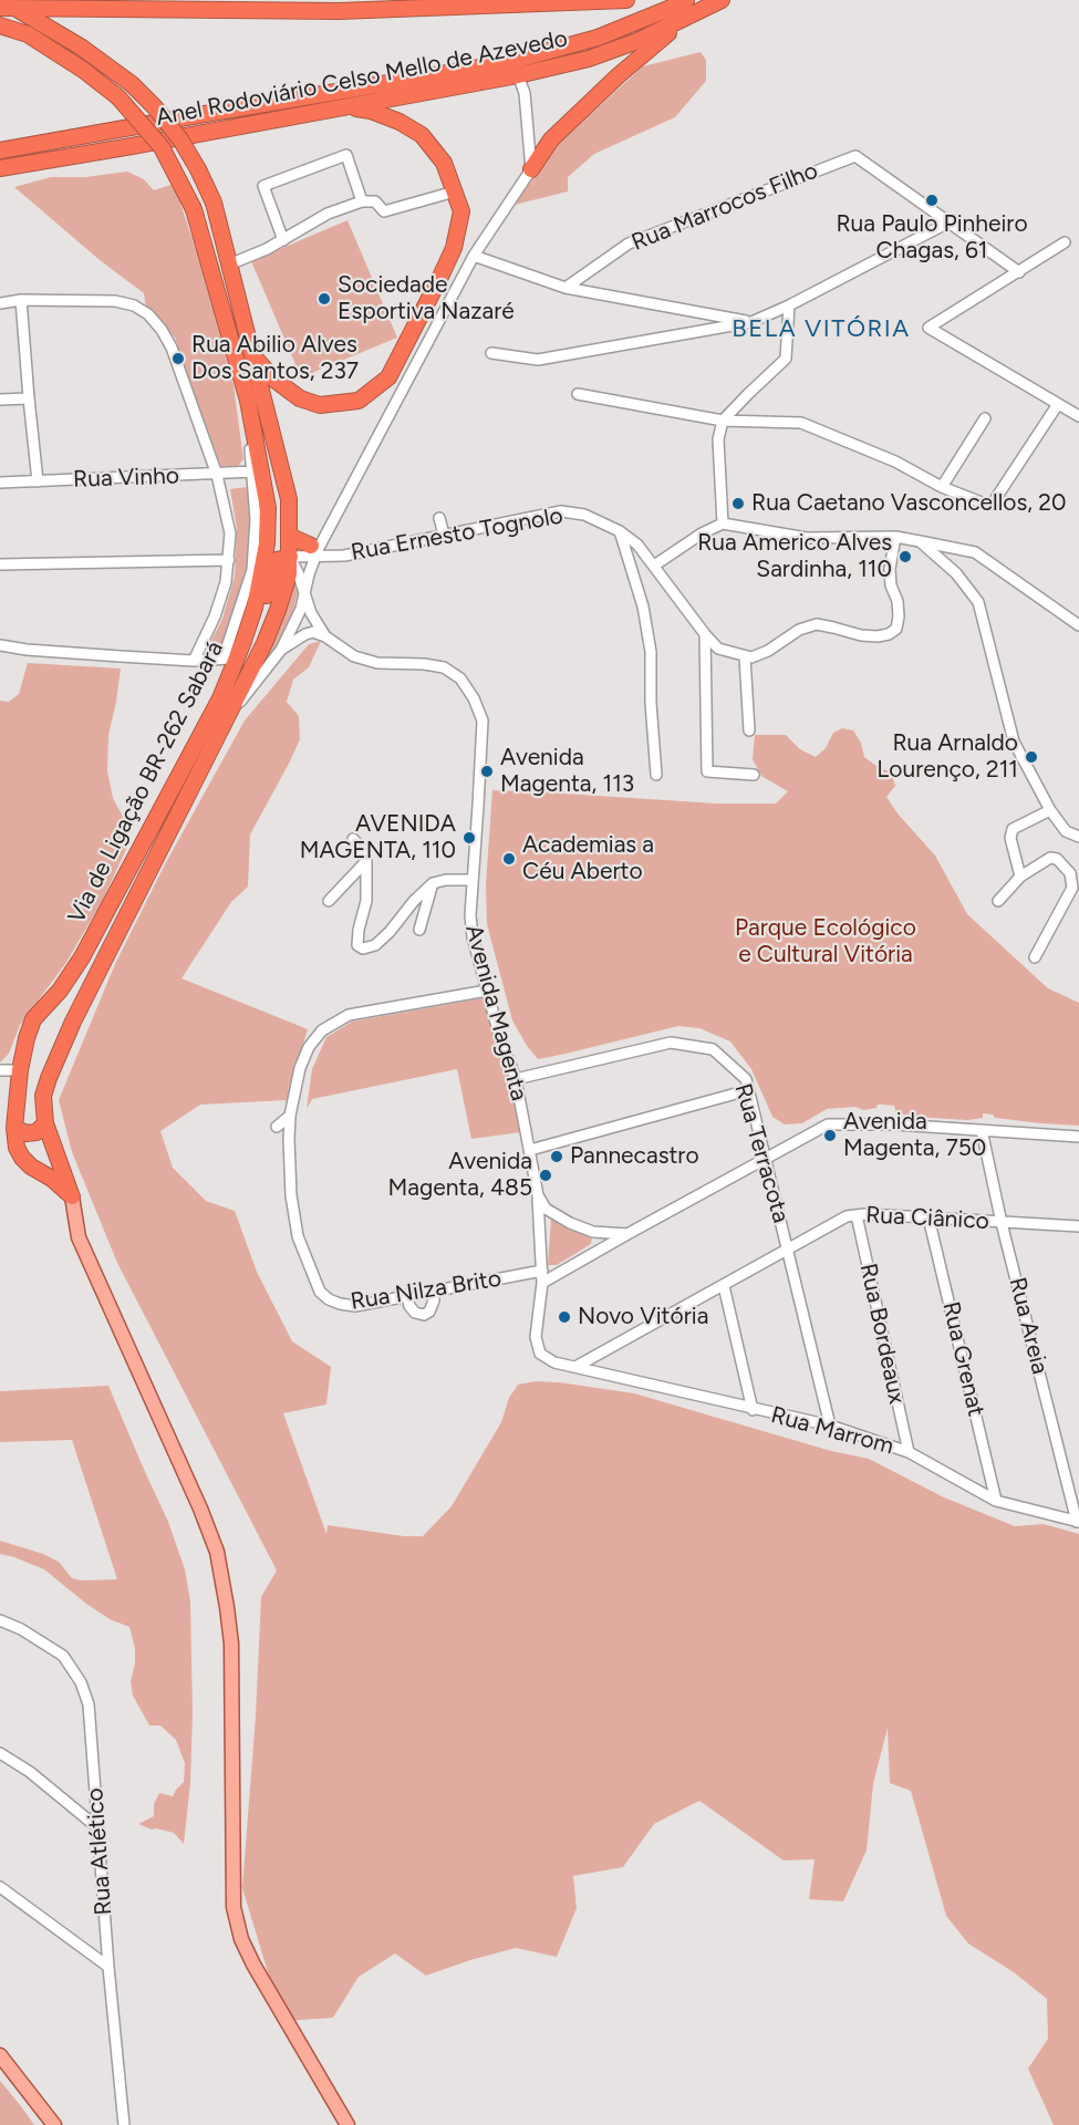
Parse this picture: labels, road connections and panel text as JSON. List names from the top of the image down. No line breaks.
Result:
{"streets":{"highway":["Anel Rodoviário Celso Mello de Azevedo","Via de Ligação BR-262 Sabará"],"street":["Rua Marrocos Filho","Rua Vinho","Rua Ernesto Tognolo","Avenida Magenta","Rua Terracota","Rua Ciânico","Rua Nilza Brito","Rua Areia","Rua Bordeaux","Rua Grenat","Rua Marrom","Rua Atlético"]},"crossings":[["Anel Rodoviário Celso Mello de Azevedo","Via de Ligação BR-262 Sabará"],["Rua Vinho","Via de Ligação BR-262 Sabará"],["Rua Ernesto Tognolo","Via de Ligação BR-262 Sabará"],["Rua Ernesto Tognolo","Avenida Magenta"],["Via de Ligação BR-262 Sabará","Avenida Magenta"],["Avenida Magenta","Rua Terracota"],["Avenida Magenta","Rua Nilza Brito"],["Avenida Magenta","Rua Marrom"],["Rua Terracota","Rua Ciânico"],["Rua Terracota","Rua Marrom"],["Rua Ciânico","Rua Areia"],["Rua Ciânico","Rua Bordeaux"],["Rua Ciânico","Rua Grenat"],["Rua Ciânico","Rua Marrom"],["Rua Areia","Rua Marrom"],["Rua Bordeaux","Rua Marrom"],["Rua Grenat","Rua Marrom"]],"districts":["BELA VITÓRIA"],"parks":["Parque Ecológico e Cultural Vitória"],"places":["Rua Paulo Pinheiro Chagas, 61","Sociedade Esportiva Nazaré","Rua Abilio Alves Dos Santos, 237","Rua Caetano Vasconcellos, 20","Rua Americo Alves Sardinha, 110","Rua Arnaldo Lourenço, 211","Avenida Magenta, 113","AVENIDA MAGENTA, 110","Academias a Céu Aberto","Avenida Magenta, 750","Pannecastro","Avenida Magenta, 485","Novo Vitória"]}
